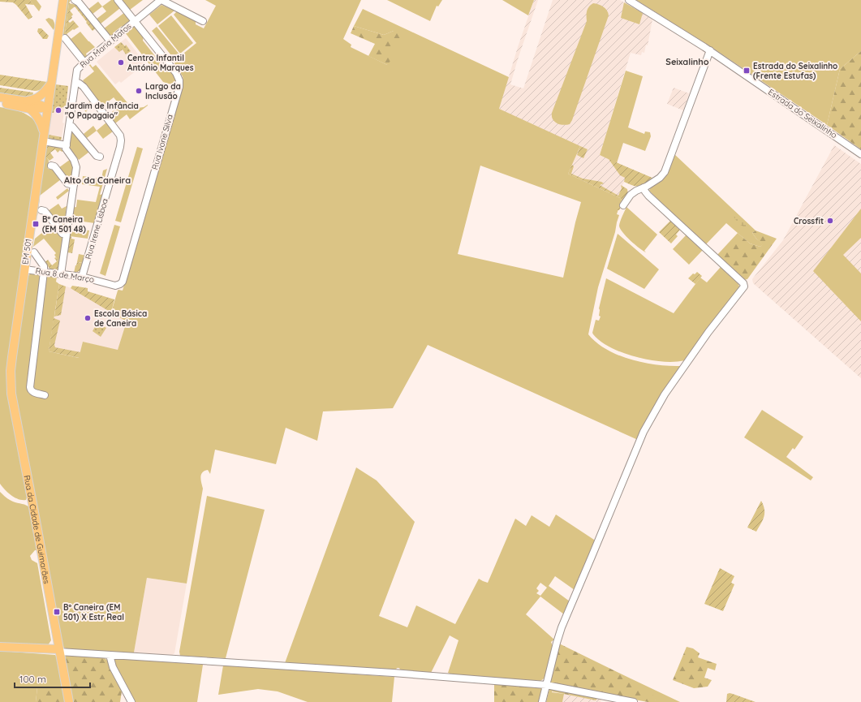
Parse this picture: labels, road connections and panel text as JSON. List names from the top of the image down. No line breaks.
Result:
{"streets":{"main road":["EM 501","Rua da Cidade de Guimarães"],"street":["Rua Maria Matos","Estrada do Seixalinho","Rua Ivone Silva","Rua Irene Lisboa","Rua 8 de Março"]},"crossings":[["Rua Maria Matos","Rua Ivone Silva"],["Rua Maria Matos","Rua Irene Lisboa"],["Rua Ivone Silva","Rua 8 de Março"],["Rua Irene Lisboa","Rua 8 de Março"],["EM 501","Rua 8 de Março"],["EM 501","Rua da Cidade de Guimarães"]],"districts":["Seixalinho","Alto da Caneira"],"places":{"other":["Centro Infantil António Marques","Largo da Inclusão","Jardim de Infância \"O Papagaio\"","Crossfit","Escola Básica de Caneira"],"transit":["Estrada do Seixalinho (Frente Estufas)","Bº Caneira (EM 501 48)","Bº Caneira (EM 501) X Estr Real"]},"scale_bar":"100 m"}
